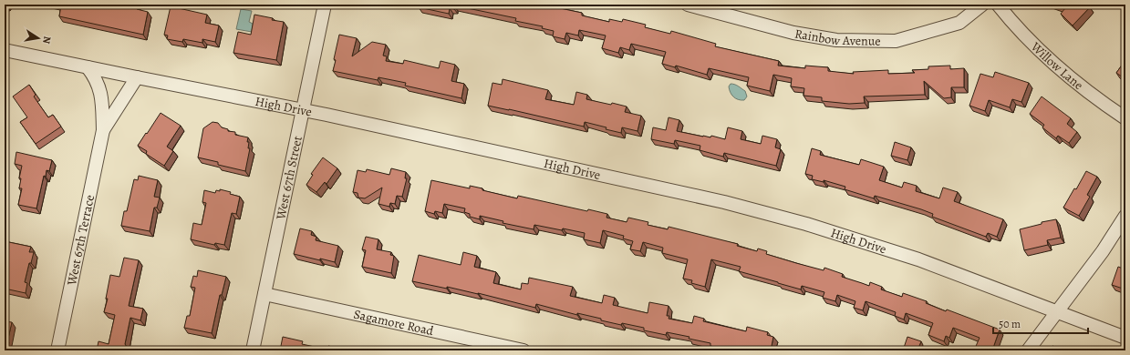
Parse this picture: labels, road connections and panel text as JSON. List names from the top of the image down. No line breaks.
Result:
{"streets":{"street":["Rainbow Avenue","Willow Lane","High Drive","West 67th Street","West 67th Terrace","Sagamore Road"]},"crossings":[["High Drive","West 67th Street"],["High Drive","West 67th Terrace"],["West 67th Street","Sagamore Road"]],"scale_bar":"50 m","north":"right"}
